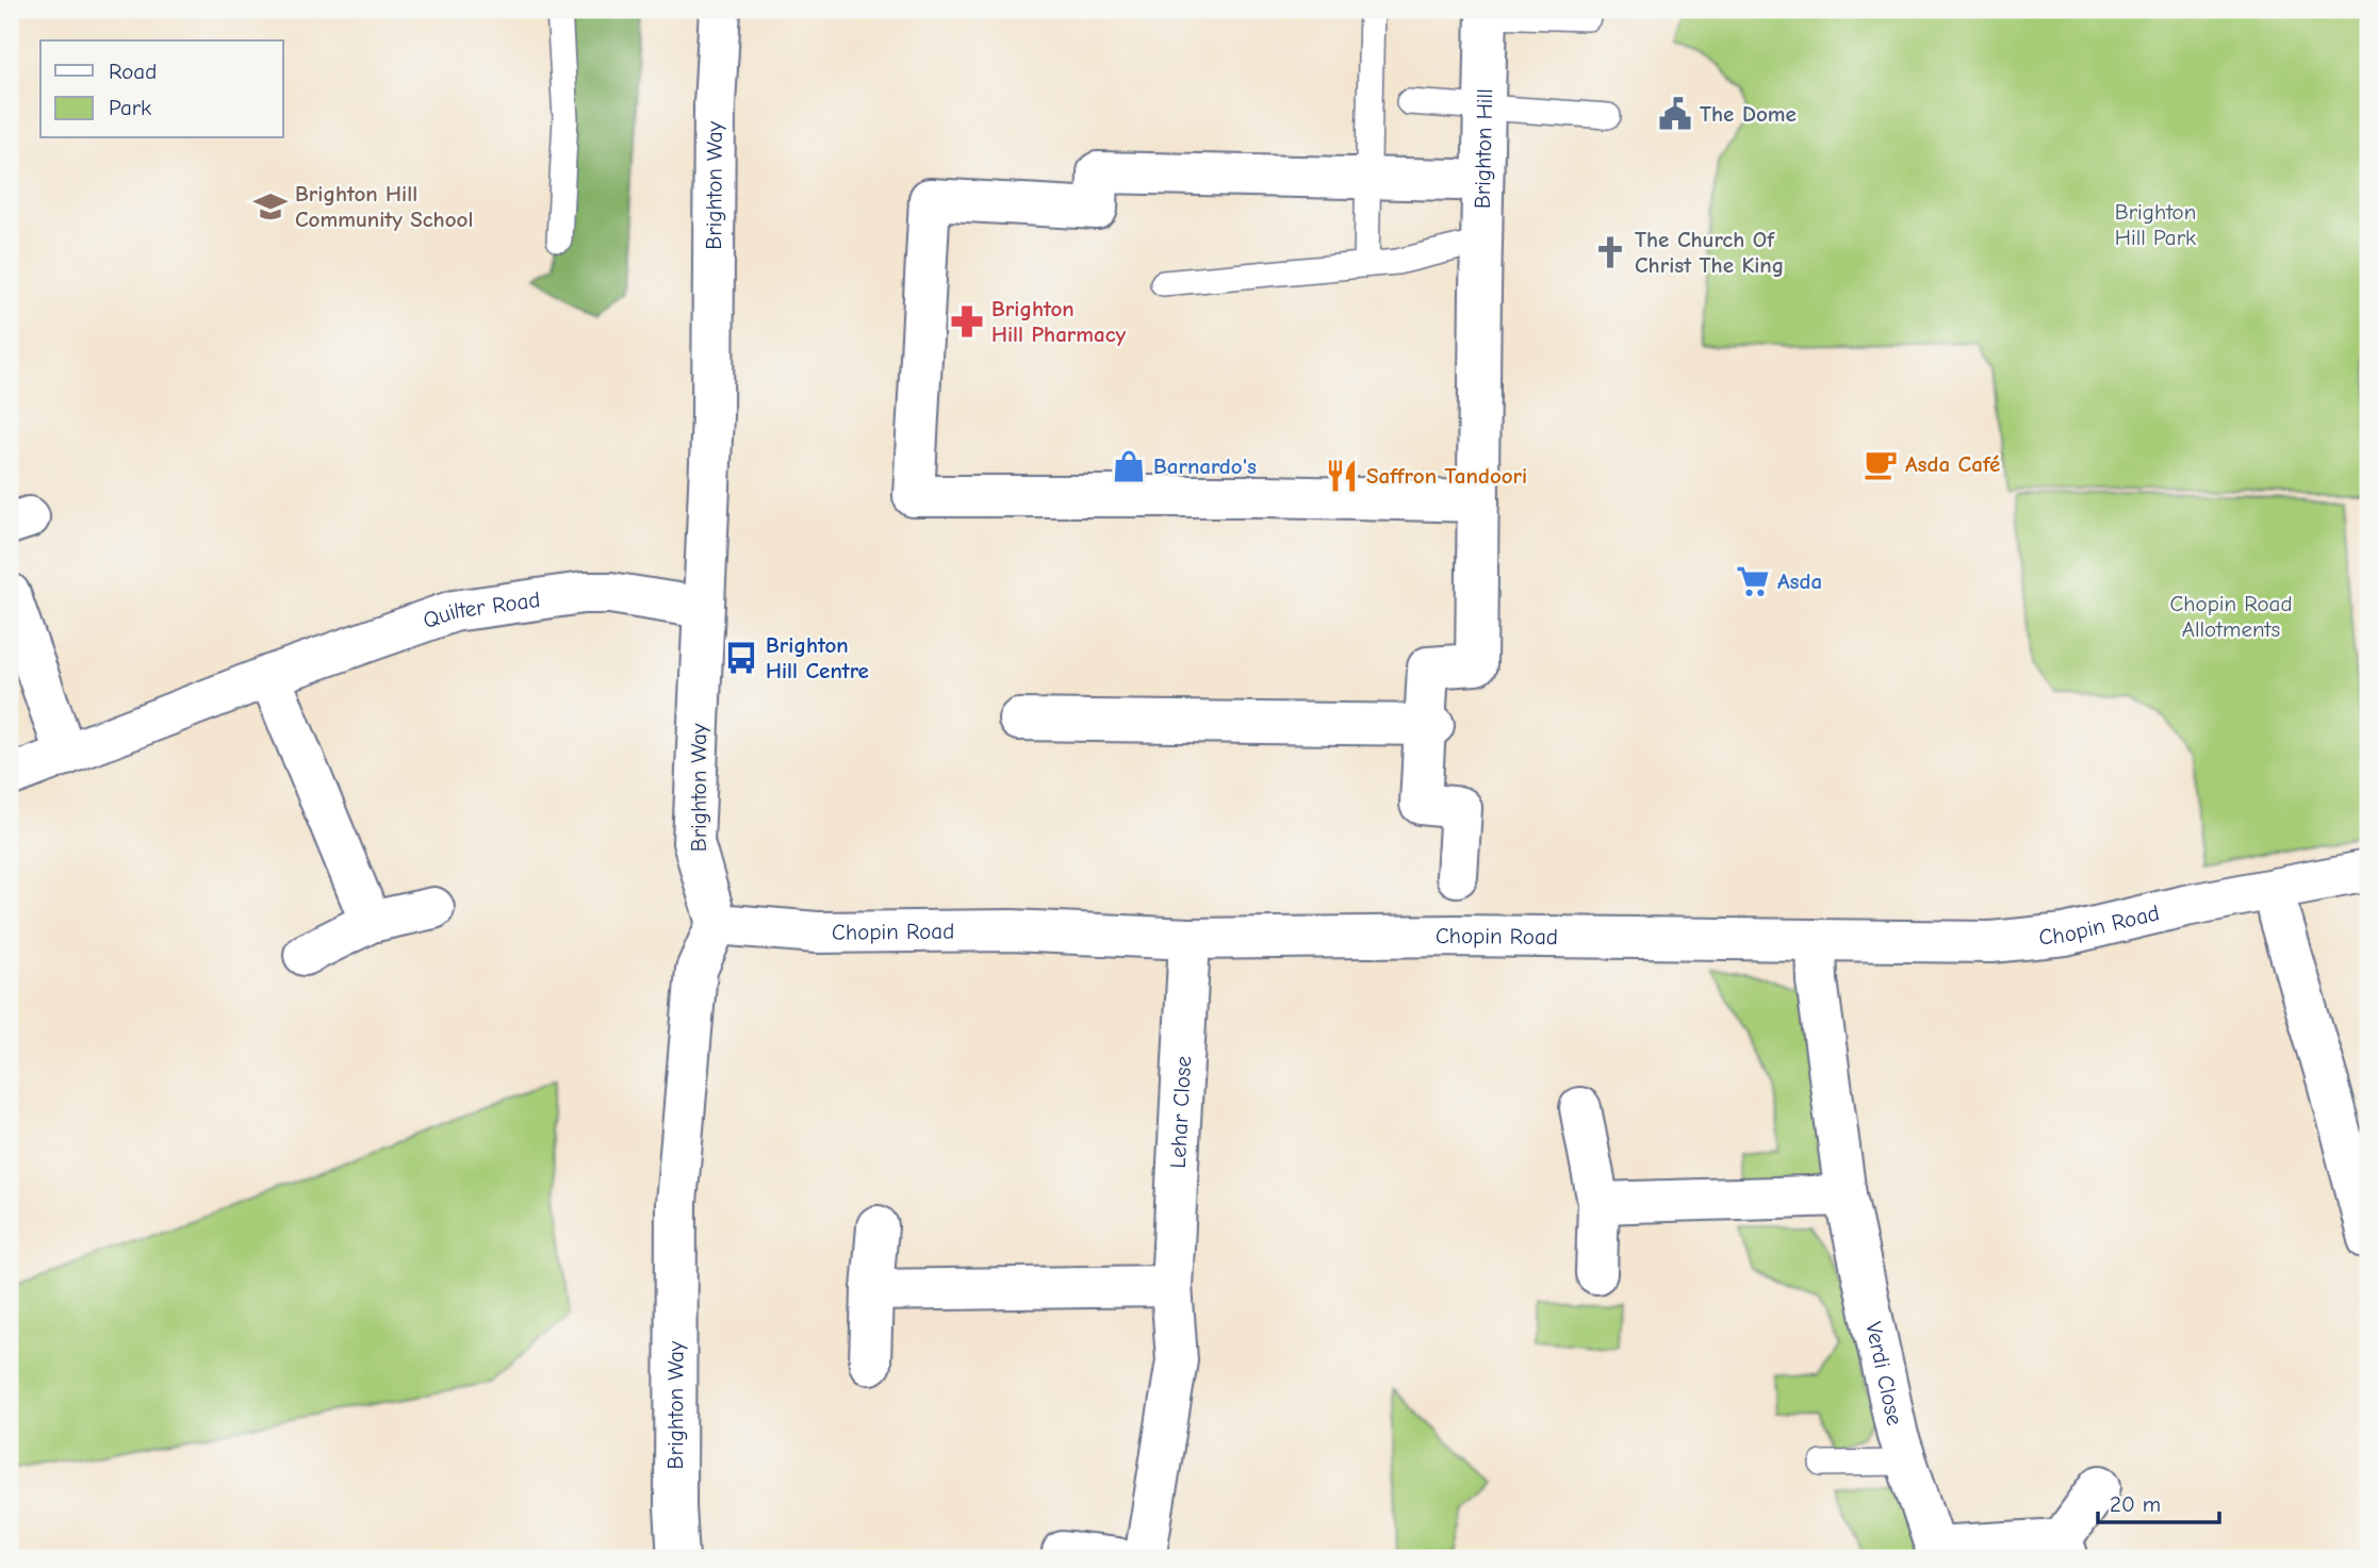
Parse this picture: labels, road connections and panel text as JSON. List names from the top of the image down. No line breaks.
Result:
{"streets":{"street":["Brighton Hill","Brighton Way","Quilter Road","Chopin Road","Lehar Close","Verdi Close"]},"crossings":[["Brighton Way","Quilter Road"],["Brighton Way","Chopin Road"],["Chopin Road","Lehar Close"],["Chopin Road","Verdi Close"]],"parks":["Brighton Hill Park","Chopin Road Allotments"],"places":{"public building":["The Dome"],"school or university":["Brighton Hill Community School"],"church":["The Church Of Christ The King"],"pharmacy":["Brighton Hill Pharmacy"],"cafe":["Asda Café"],"shop":["Barnardo's"],"restaurant":["Saffron Tandoori"],"supermarket":["Asda"],"bus stop":["Brighton Hill Centre"]},"legend":["Road","Park"],"scale_bar":"20 m"}
